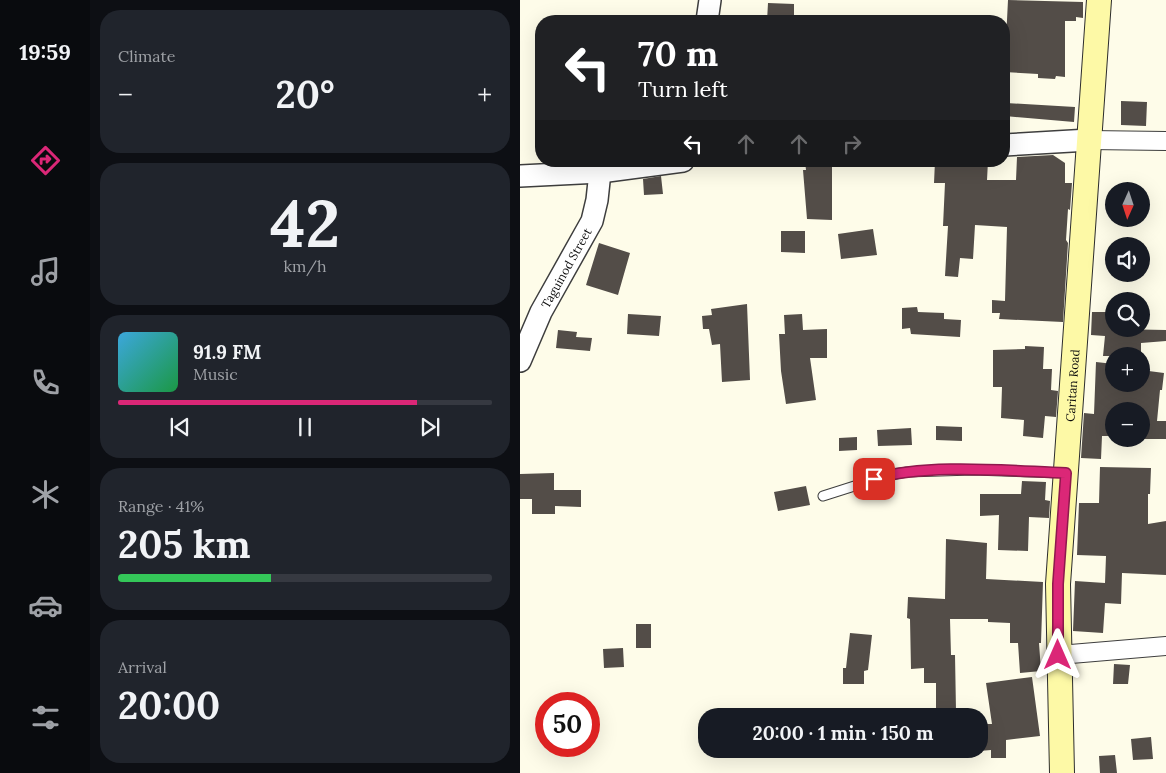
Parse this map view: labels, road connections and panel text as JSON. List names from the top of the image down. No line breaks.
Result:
{"streets":{"main road":["Caritan Road"],"street":["Taguinod Street"]},"north":"bottom","page":{"tabs":"19:59","tile":["Climate",["42","km/h"],["Range · 41%","205 km"],["Arrival","20:00"]],"turn":["70 m","Turn left"],"heat":["−","20°","+"],"map_buttons":["+","−"],"song":["91.9 FM","Music"],"limit":"50","trip":"20:00 · 1 min · 150 m"}}
